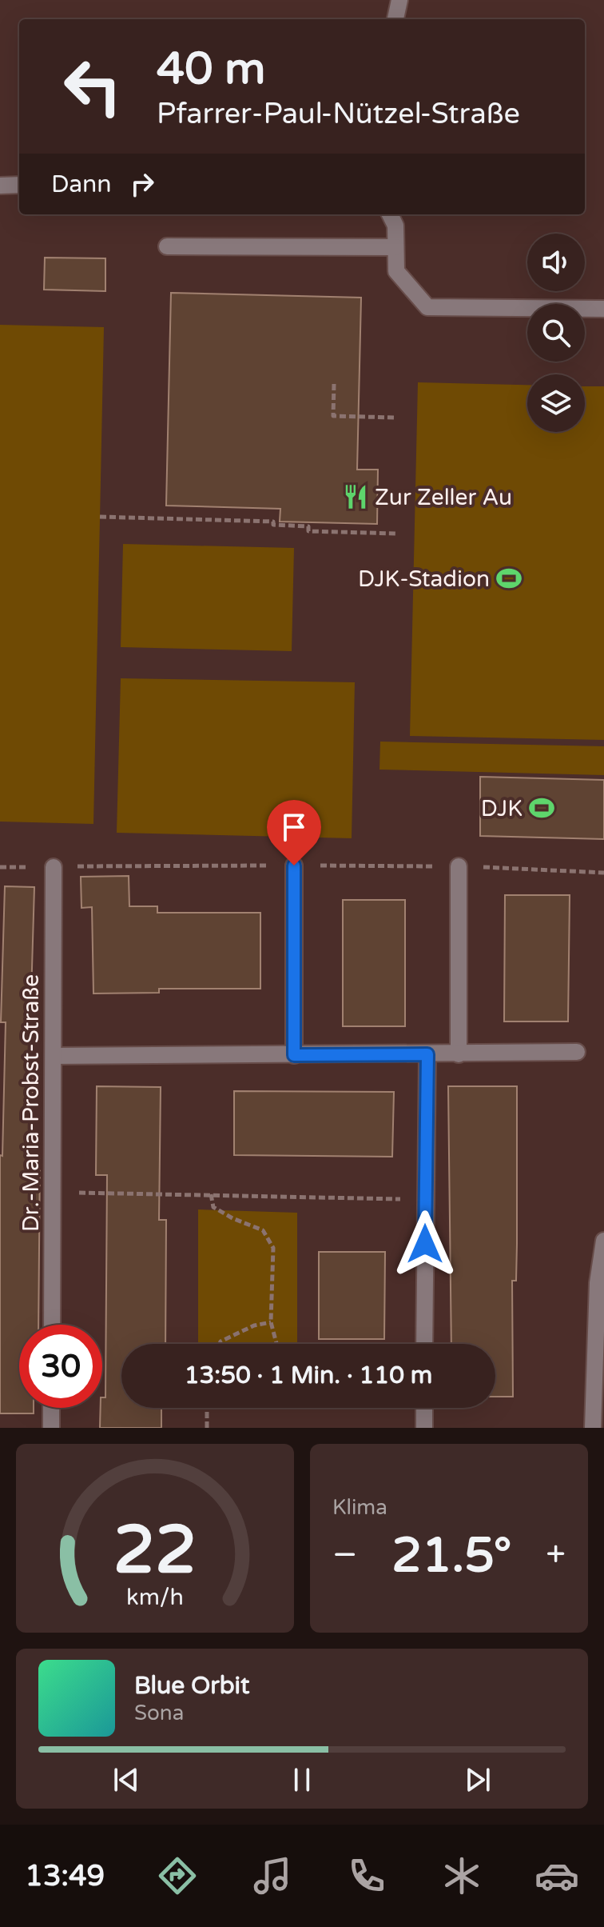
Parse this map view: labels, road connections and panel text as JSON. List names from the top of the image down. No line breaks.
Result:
{"streets":{"street":["Dr.-Maria-Probst-Straße"]},"places":{"restaurant":["Zur Zeller Au"],"sports":["DJK-Stadion","DJK"]},"page":{"turn":["40 m","Pfarrer-Paul-Nützel-Straße"],"then":"Dann","limit":"30","trip":"13:50 · 1 Min. · 110 m","tile":"Klima","heat":["−","21.5°","+"],"song":["Blue Orbit","Sona"],"tabs":"13:49","gauge":["22","km/h"]}}
